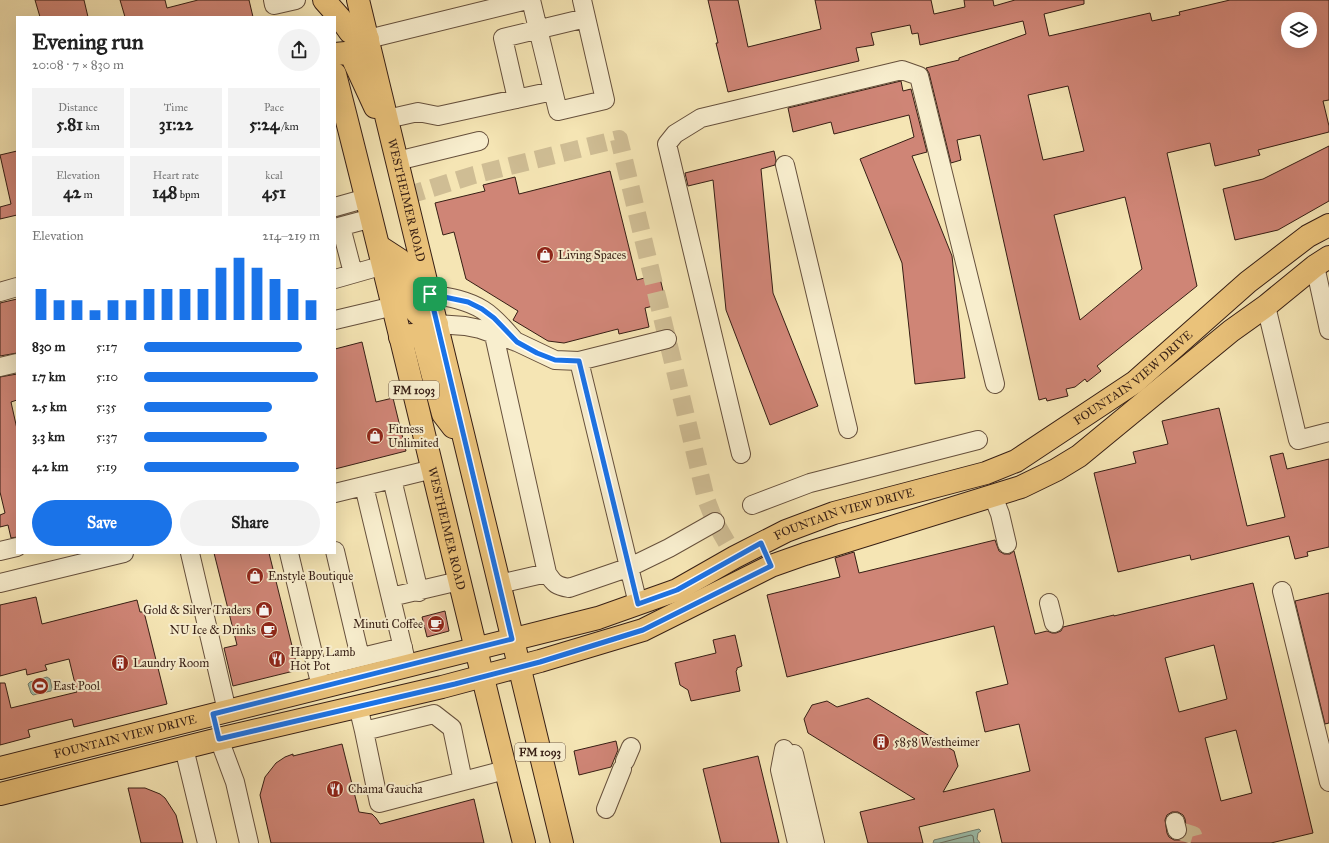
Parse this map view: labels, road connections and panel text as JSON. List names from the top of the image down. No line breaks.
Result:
{"streets":{"main road":["WESTHEIMER ROAD","FOUNTAIN VIEW DRIVE","FM 1093"]},"crossings":[["WESTHEIMER ROAD","FOUNTAIN VIEW DRIVE"]],"places":{"shop":["Living Spaces","Fitness Unlimited","Enstyle Boutique","Gold & Silver Traders"],"cafe":["Minuti Coffee","NU Ice & Drinks"],"restaurant":["Happy Lamb Hot Pot","Chama Gaucha"],"building":["Laundry Room","5858 Westheimer"],"sports":["East Pool"]},"page":{"heading":["Evening run","20:08 · 7 × 830 m"],"stats":[["Distance","5.81 km"],["Time","31:22"],["Pace","5:24 /km"],["Elevation","42 m"],["Heart rate","148 bpm"],["kcal","451"]],"chart":["Elevation","214–219 m"],"list":[{"name":"830 m","note":"5:17"},{"name":"1.7 km","note":"5:10"},{"name":"2.5 km","note":"5:35"},{"name":"3.3 km","note":"5:37"},{"name":"4.2 km","note":"5:19"}],"buttons":["Save","Share"]}}
